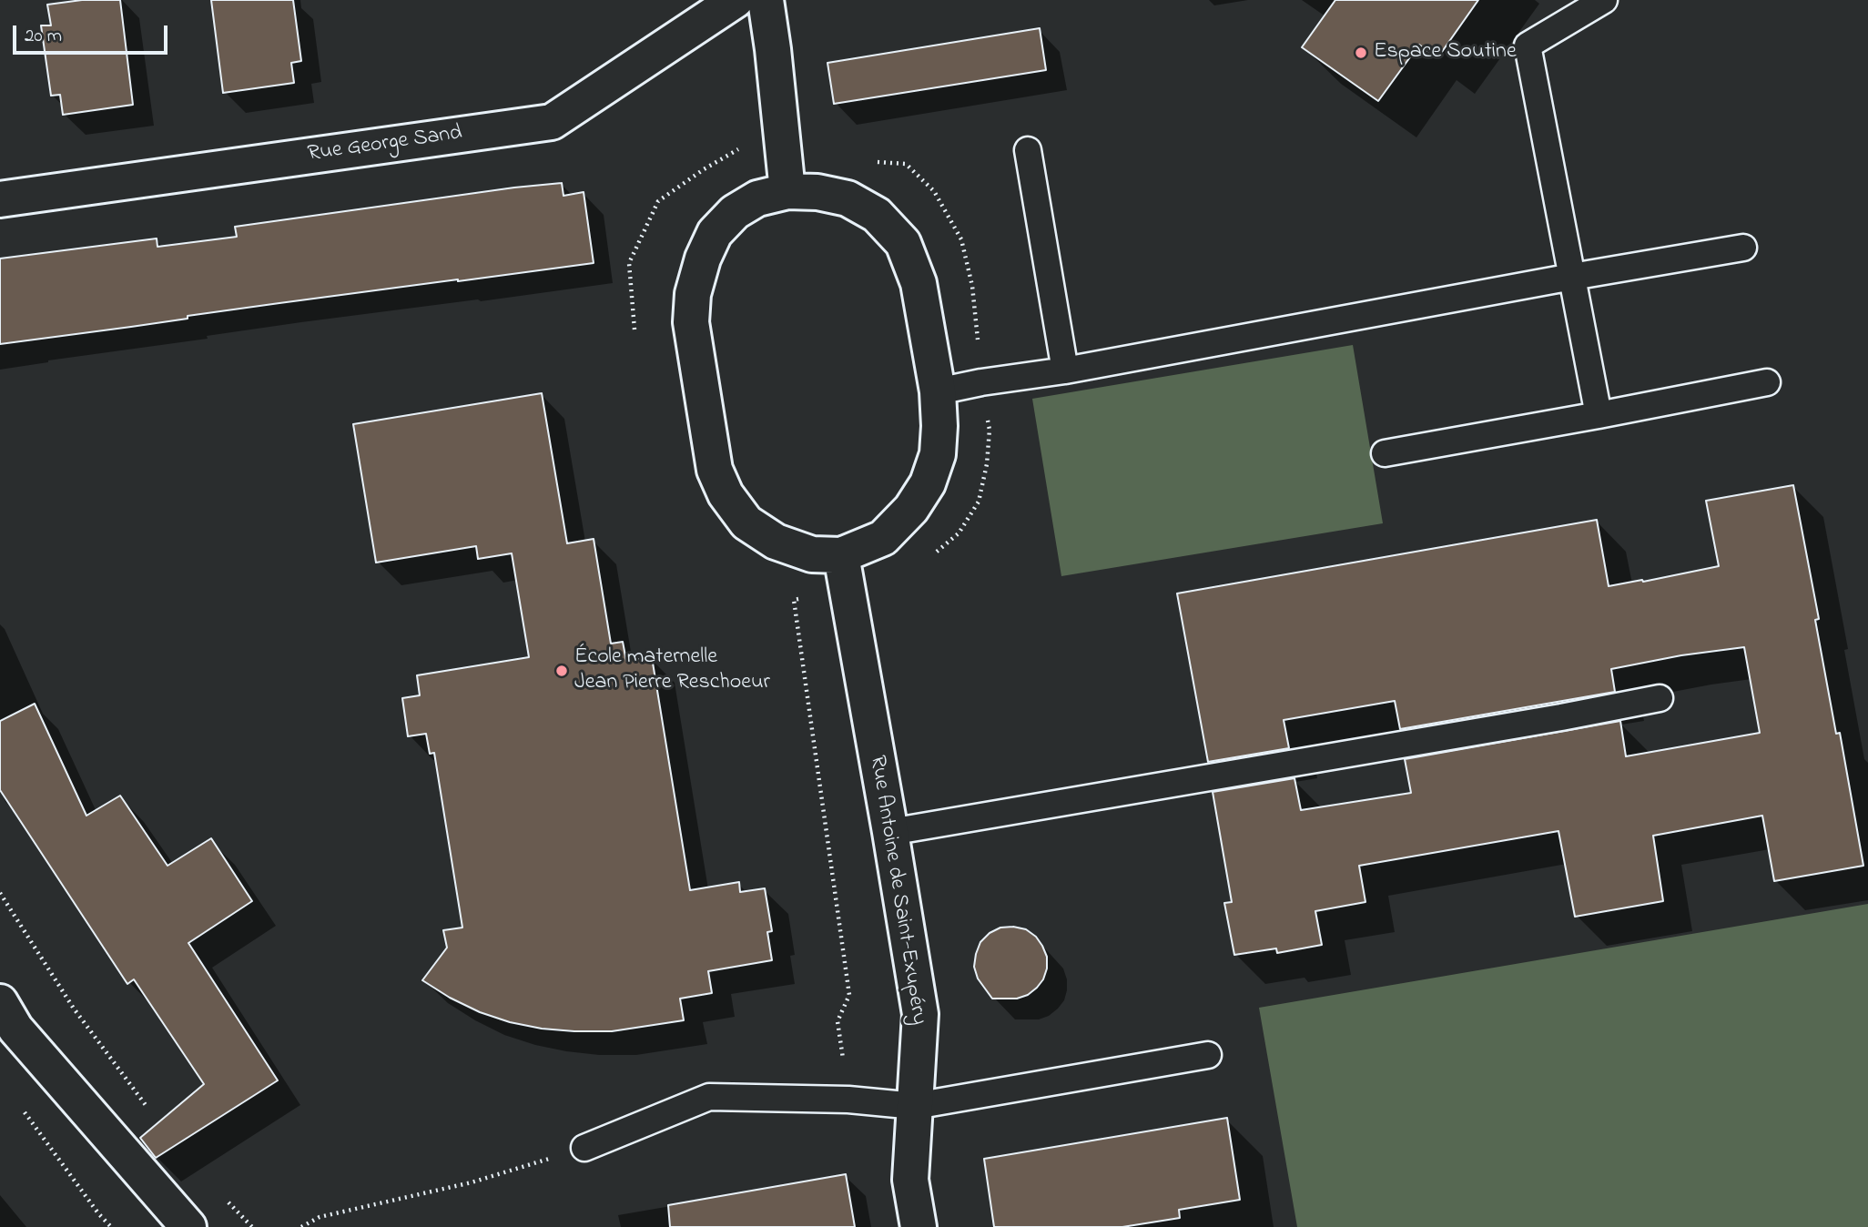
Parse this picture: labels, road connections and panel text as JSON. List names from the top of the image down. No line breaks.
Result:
{"streets":{"street":["Rue George Sand","Rue Antoine de Saint-Exupéry"]},"places":["Espace Soutine","École maternelle Jean Pierre Reschoeur"],"scale_bar":"20 m"}
